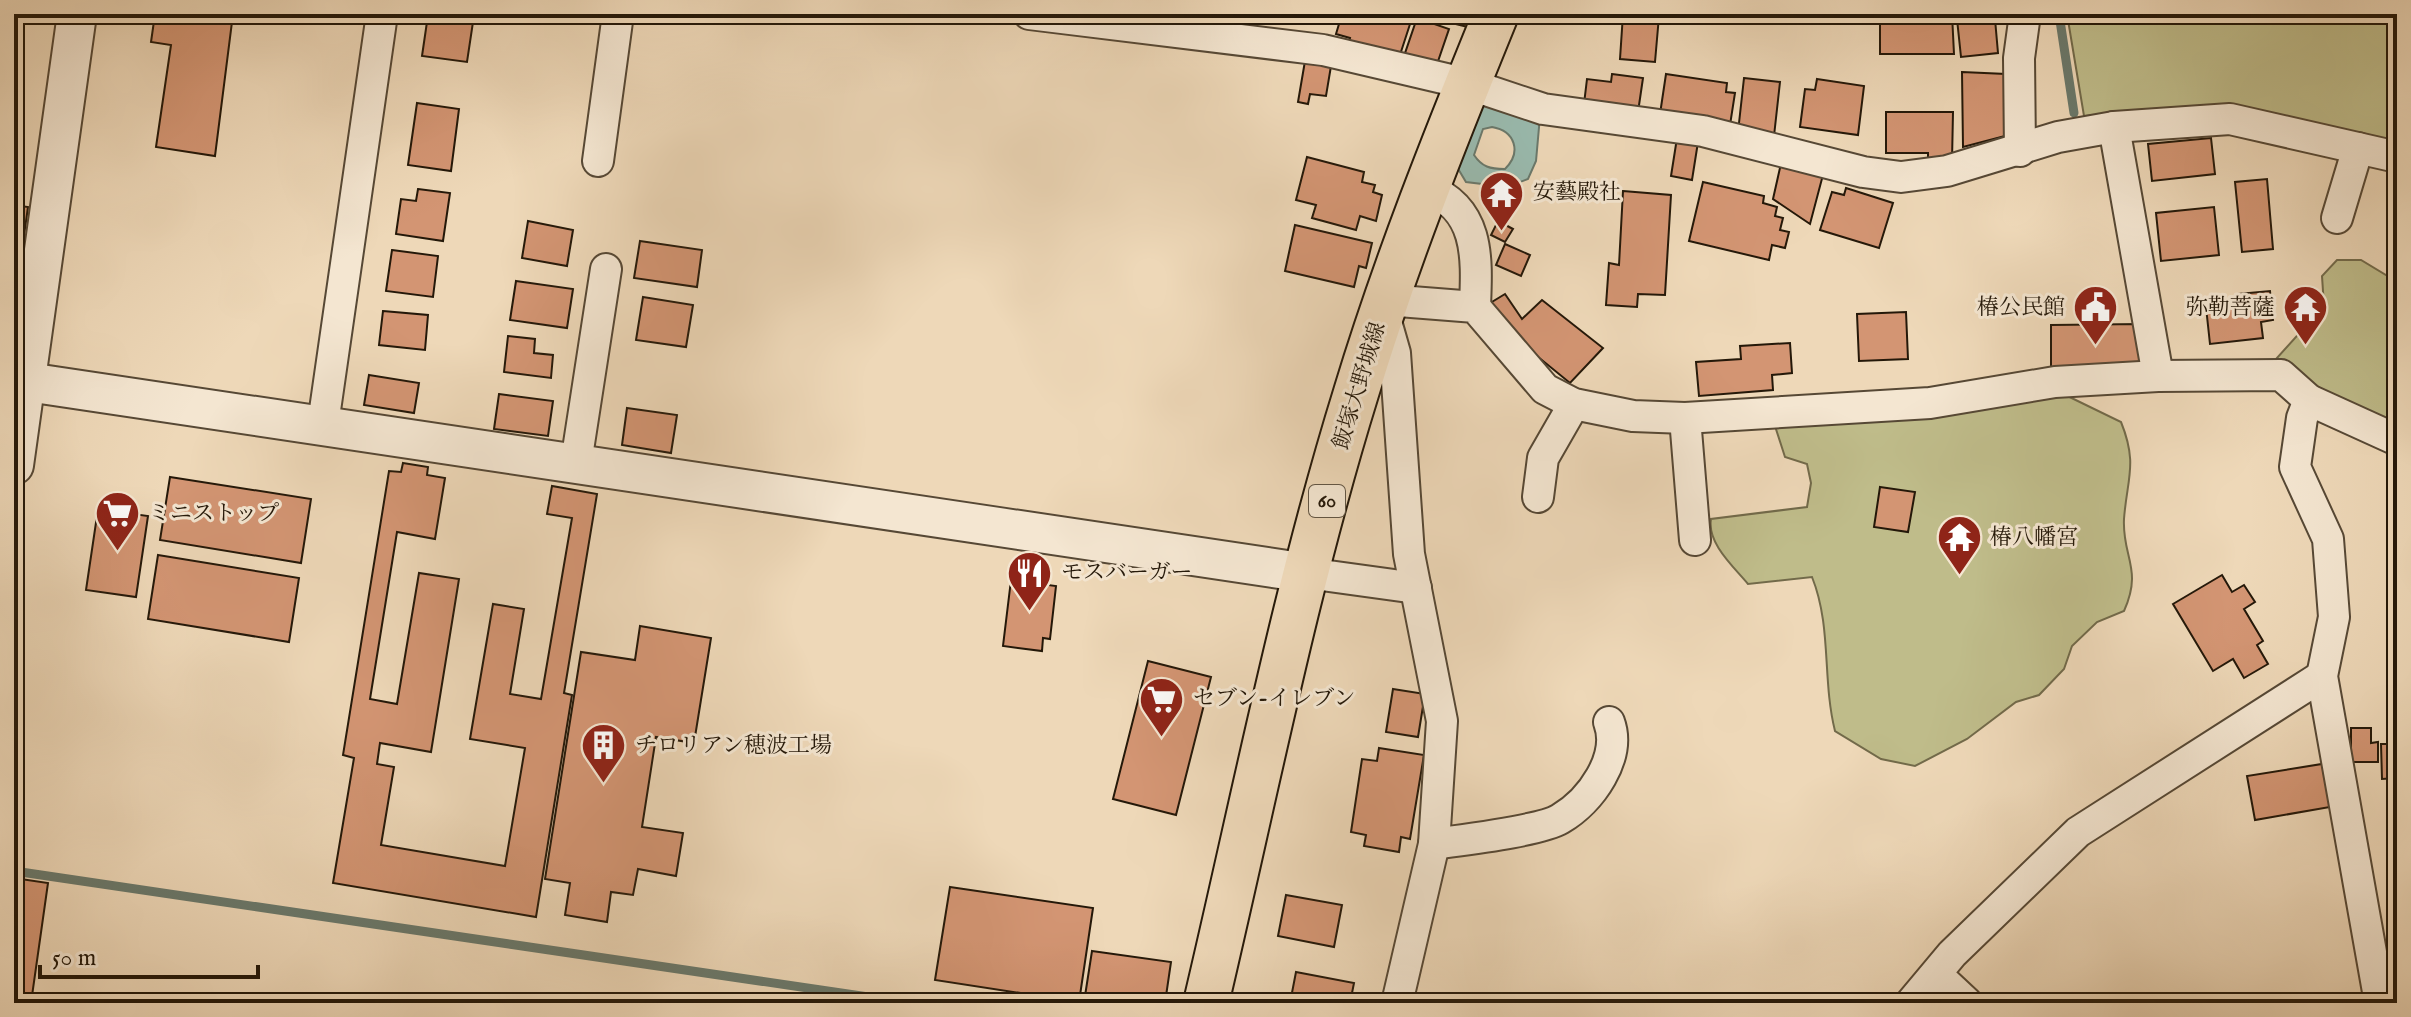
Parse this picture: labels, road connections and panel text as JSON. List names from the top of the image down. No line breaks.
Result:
{"streets":{"main road":["飯塚大野城線","60"]},"places":{"temple":["安藝殿社","弥勒菩薩","椿八幡宮"],"public building":["椿公民館"],"supermarket":["ミニストップ","セブン-イレブン"],"restaurant":["モスバーガー"],"building":["チロリアン穂波工場"]},"scale_bar":"50 m"}
